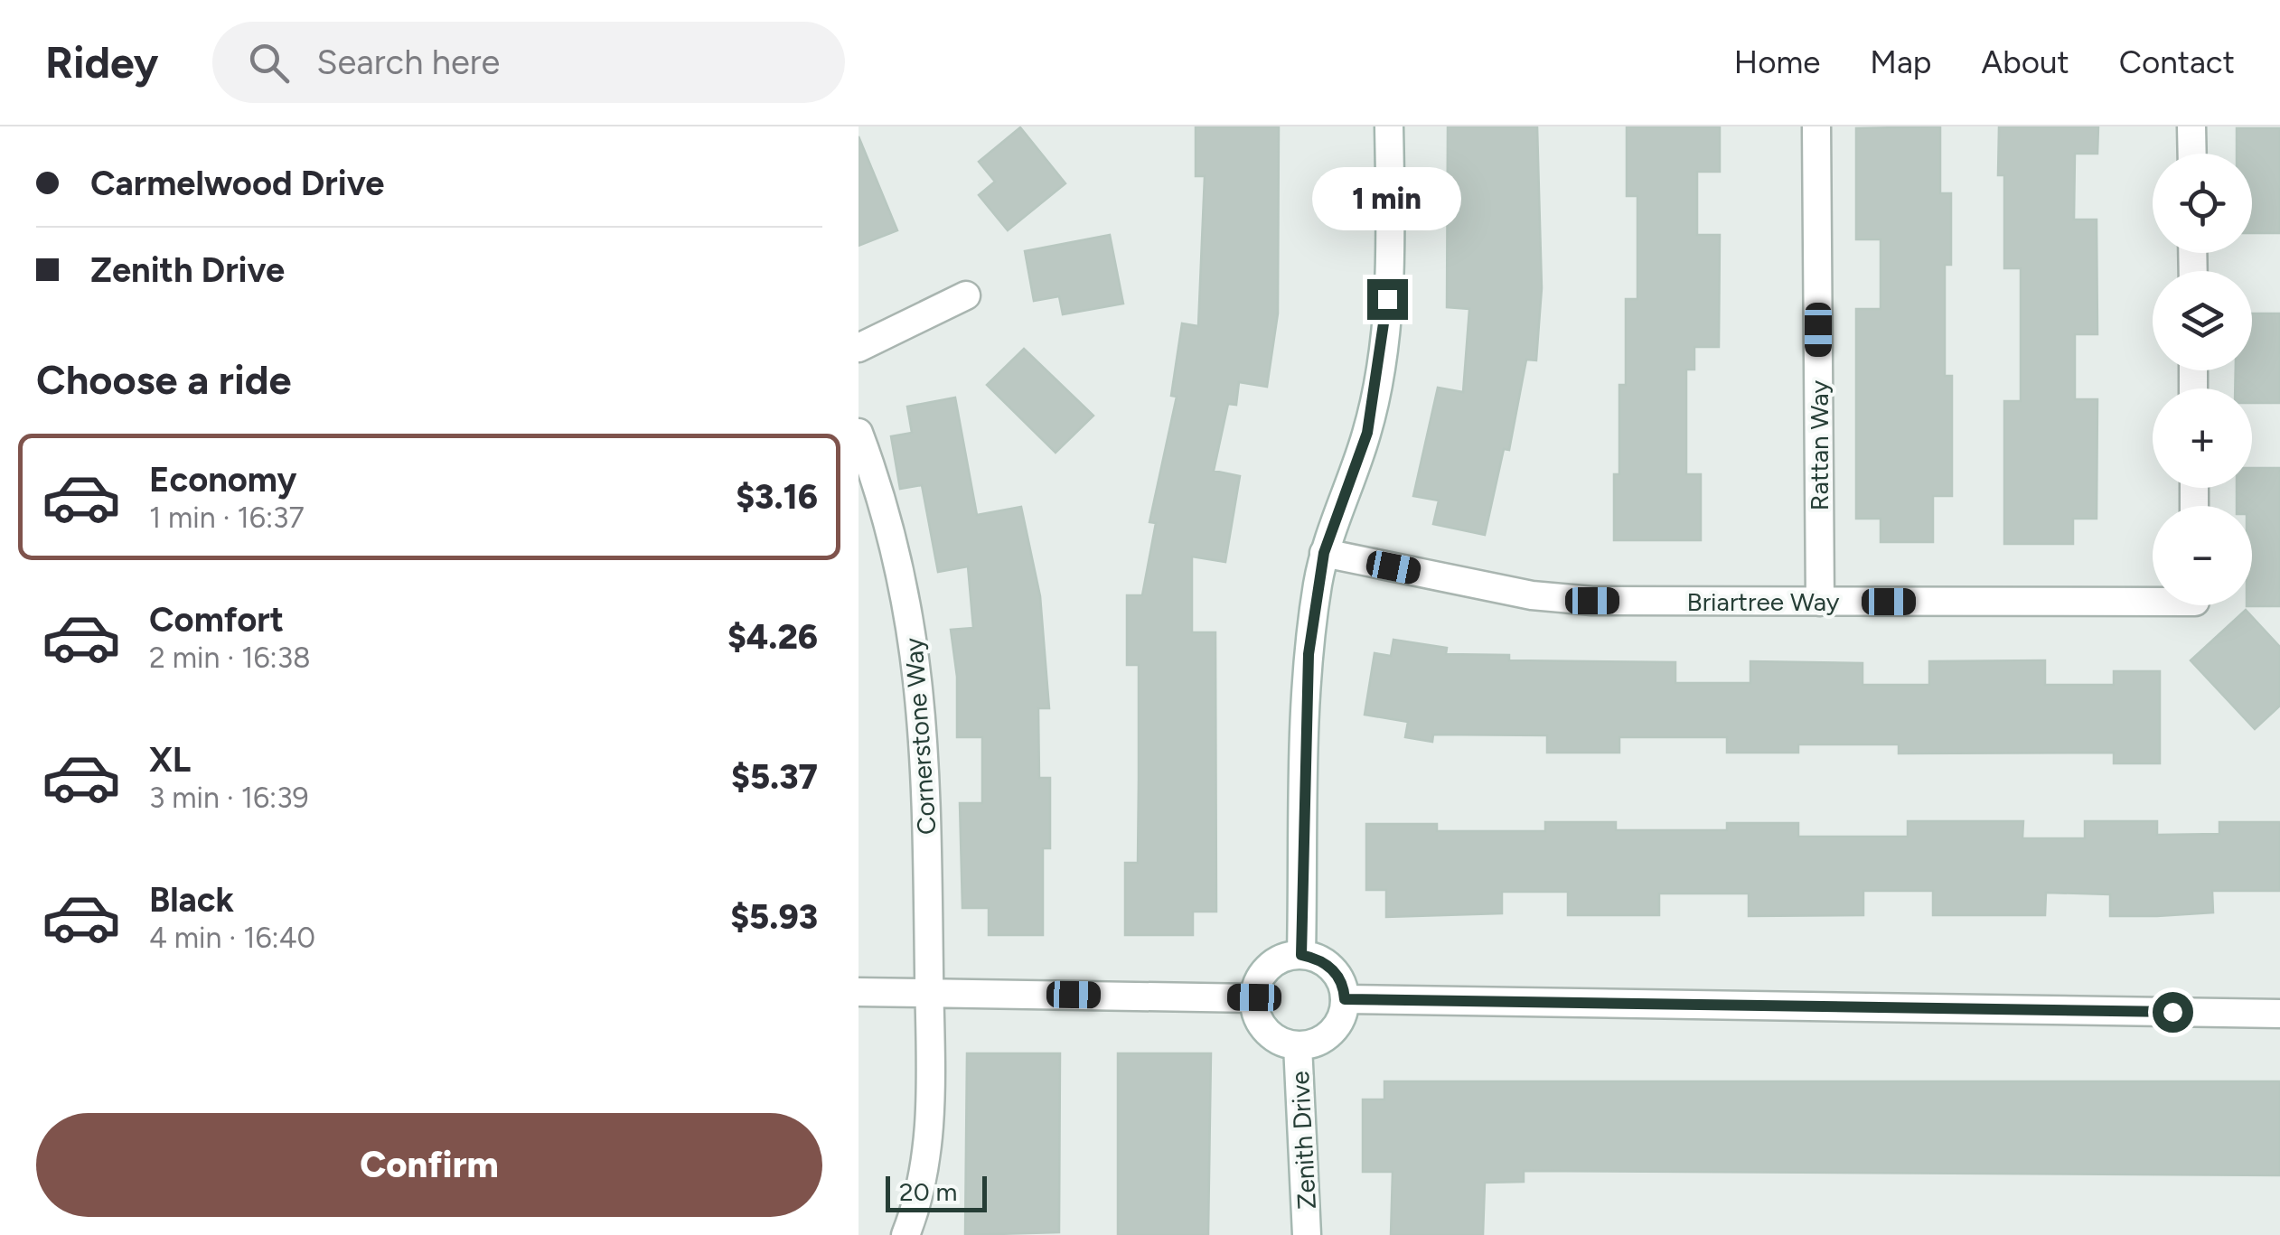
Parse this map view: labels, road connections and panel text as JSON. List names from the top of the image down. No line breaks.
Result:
{"streets":{"street":["Rattan Way","Briartree Way","Cornerstone Way","Zenith Drive"]},"crossings":[["Rattan Way","Briartree Way"]],"scale_bar":"20 m","page":{"header":"Ridey","search":"Search here","nav":["Home","Map","About","Contact"],"banner":["Carmelwood Drive","Zenith Drive"],"map_buttons":["+","−"],"bubble":"1 min","heading":"Choose a ride","list":[{"name":"Economy","note":"1 min · 16:37","value":"$3.16"},{"name":"Comfort","note":"2 min · 16:38","value":"$4.26"},{"name":"XL","note":"3 min · 16:39","value":"$5.37"},{"name":"Black","note":"4 min · 16:40","value":"$5.93"}],"buttons":"Confirm","scale":"20 m"}}
